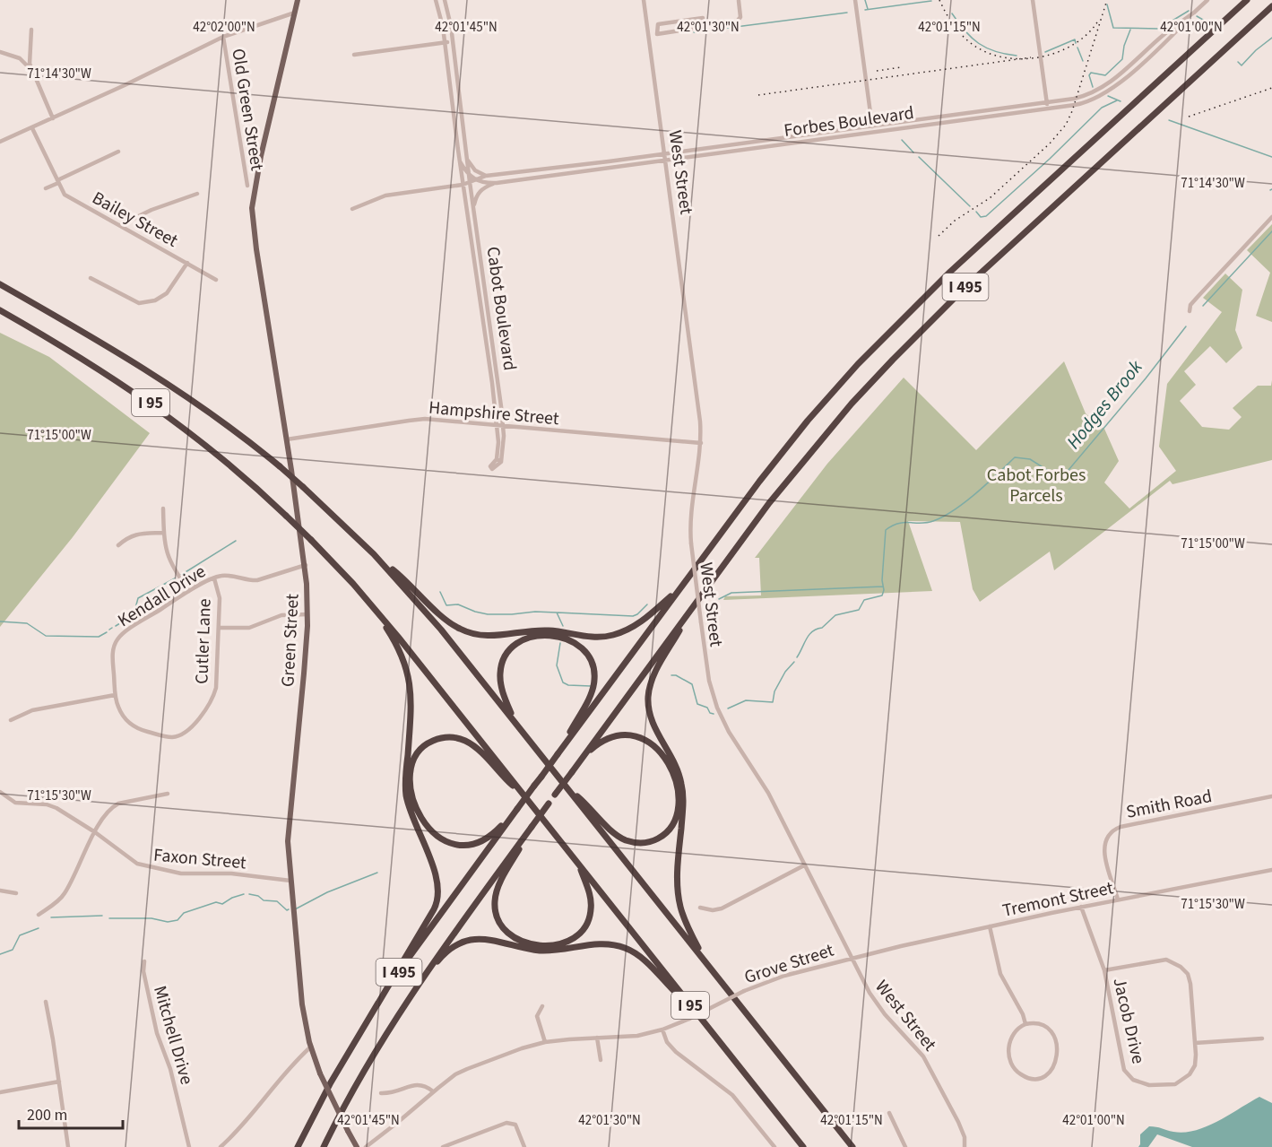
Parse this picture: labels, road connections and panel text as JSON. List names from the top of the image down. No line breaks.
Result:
{"streets":{"highway":["I 495","I 95"],"main road":["Green Street"],"street":["Old Green Street","Forbes Boulevard","West Street","Bailey Street","Cabot Boulevard","Hampshire Street","Kendall Drive","Cutler Lane","Smith Road","Faxon Street","Tremont Street","Grove Street","Jacob Drive","Mitchell Drive"]},"crossings":[["Forbes Boulevard","West Street"],["Forbes Boulevard","Cabot Boulevard"],["West Street","Hampshire Street"],["West Street","Tremont Street"],["West Street","Grove Street"],["Cabot Boulevard","Hampshire Street"],["Hampshire Street","Green Street"],["Kendall Drive","Green Street"],["Kendall Drive","Cutler Lane"],["Green Street","Faxon Street"],["Smith Road","Tremont Street"],["Tremont Street","Grove Street"],["Tremont Street","Jacob Drive"]],"water":["Hodges Brook"],"parks":["Cabot Forbes Parcels"],"scale_bar":"200 m","coordinates":["42°02'00\"N","42°01'45\"N","42°01'30\"N","42°01'15\"N","42°01'00\"N","71°14'30\"W","71°15'00\"W","71°15'30\"W"]}
